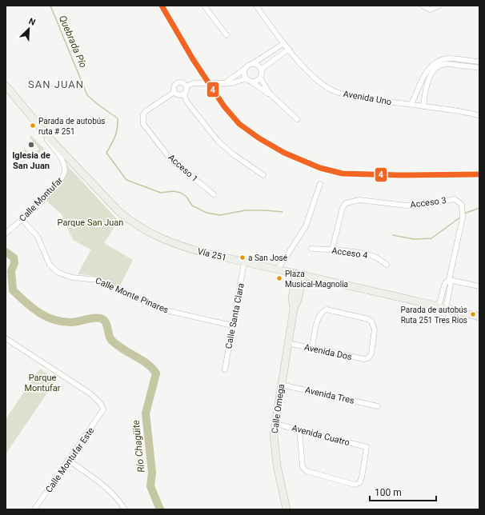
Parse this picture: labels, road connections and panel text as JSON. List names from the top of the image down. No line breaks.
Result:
{"streets":{"main road":["Vía 251","Calle Omega"],"street":["Avenida Uno","Acceso 1","Calle Montufar","Acceso 3","Acceso 4","Calle Monte Pinares","Calle Santa Clara","Avenida Dos","Avenida Tres","Avenida Cuatro","Calle Montufar Este"]},"crossings":[["Calle Montufar","Vía 251"],["Calle Montufar","Calle Monte Pinares"],["Acceso 3","Acceso 4"],["Vía 251","Calle Santa Clara"],["Vía 251","Calle Omega"],["Calle Monte Pinares","Calle Santa Clara"],["Avenida Dos","Calle Omega"],["Avenida Tres","Calle Omega"],["Calle Omega","Avenida Cuatro"]],"districts":["SAN JUAN"],"water":["Quebrada Pío","Río Chagüite"],"parks":["Parque San Juan","Parque Montufar"],"places":["Parada de autobús ruta # 251","Iglesia de San Juan","a San José","Plaza Musical-Magnolia","Parada de autobús Ruta 251 Tres Ríos"],"lines":["rail line 4"],"scale_bar":"100 m","north":"top right"}
